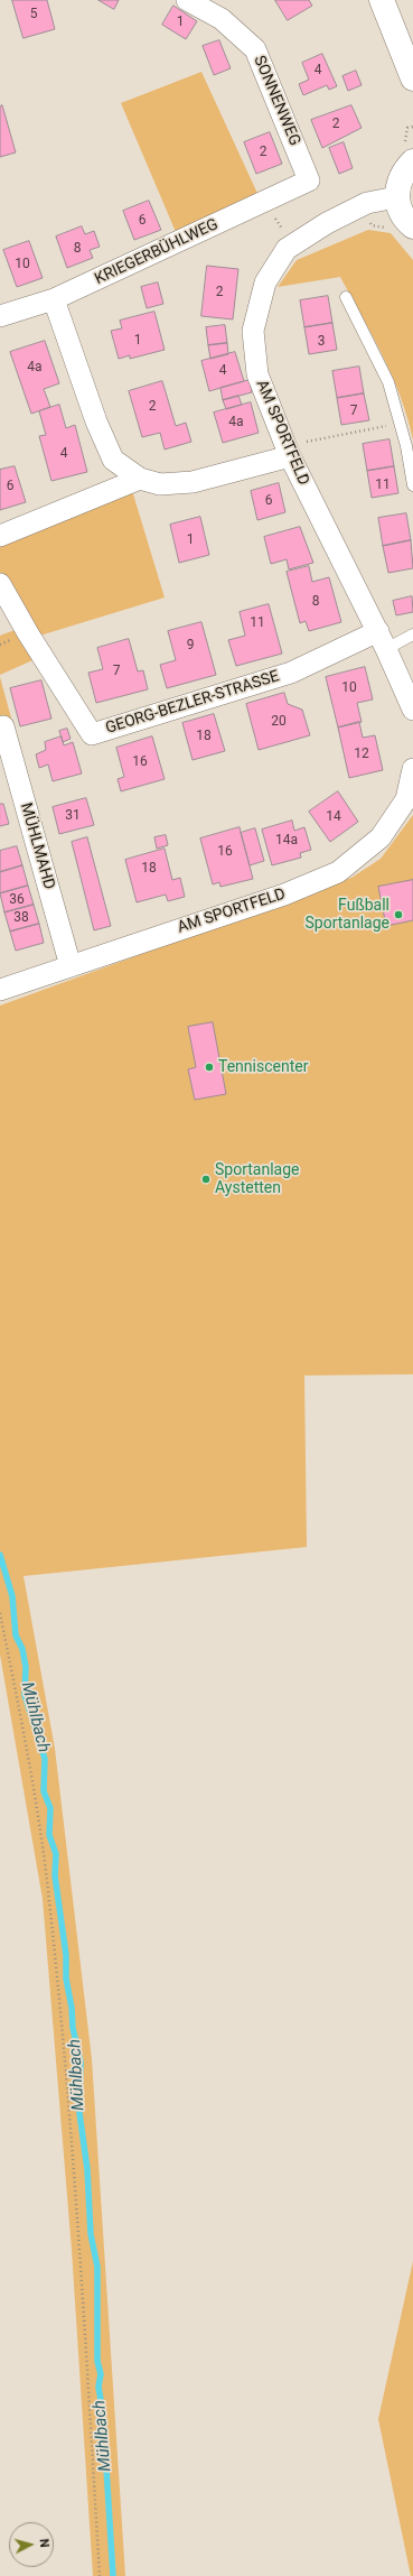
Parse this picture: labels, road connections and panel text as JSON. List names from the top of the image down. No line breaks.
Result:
{"streets":{"street":["SONNENWEG","KRIEGERBÜHLWEG","AM SPORTFELD","GEORG-BEZLER-STRASSE","MÜHLMAHD"]},"crossings":[["SONNENWEG","KRIEGERBÜHLWEG"],["AM SPORTFELD","GEORG-BEZLER-STRASSE"],["AM SPORTFELD","MÜHLMAHD"]],"water":["Mühlbach"],"places":["Fußball Sportanlage","Tenniscenter","Sportanlage Aystetten"],"house_numbers":["5","1","4","2","2","6","8","10","2","1","3","4a","4","2","7","4a","4","11","6","6","1","8","11","9","7","10","20","18","12","16","31","14","14a","16","18","36","38"],"north":"right"}
